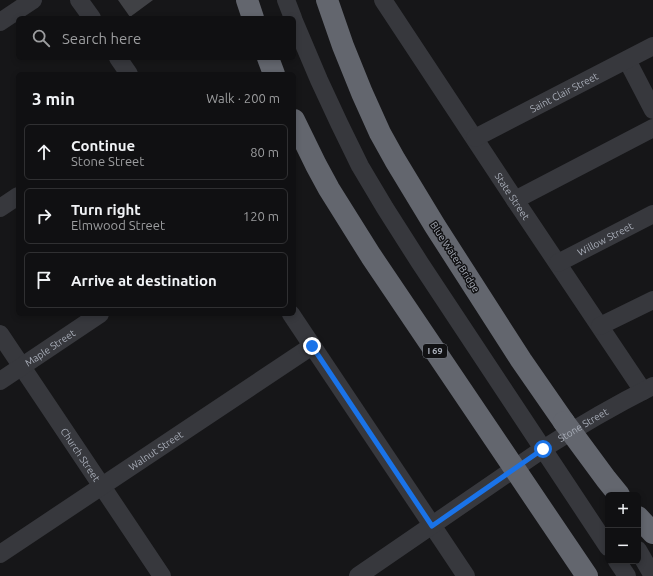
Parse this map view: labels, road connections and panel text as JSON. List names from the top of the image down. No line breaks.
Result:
{"streets":{"highway":["Blue Water Bridge","I 69"],"street":["Saint Clair Street","State Street","Willow Street","Maple Street","Stone Street","Walnut Street","Church Street"]},"crossings":[["Saint Clair Street","State Street"],["State Street","Willow Street"],["State Street","Stone Street"],["Maple Street","Church Street"],["Walnut Street","Church Street"]],"page":{"search":"Search here","heading":["3 min","Walk · 200 m"],"list":[["Continue","Stone Street","80 m"],["Turn right","Elmwood Street","120 m"],"Arrive at destination"],"map_buttons":["+","−"]}}
